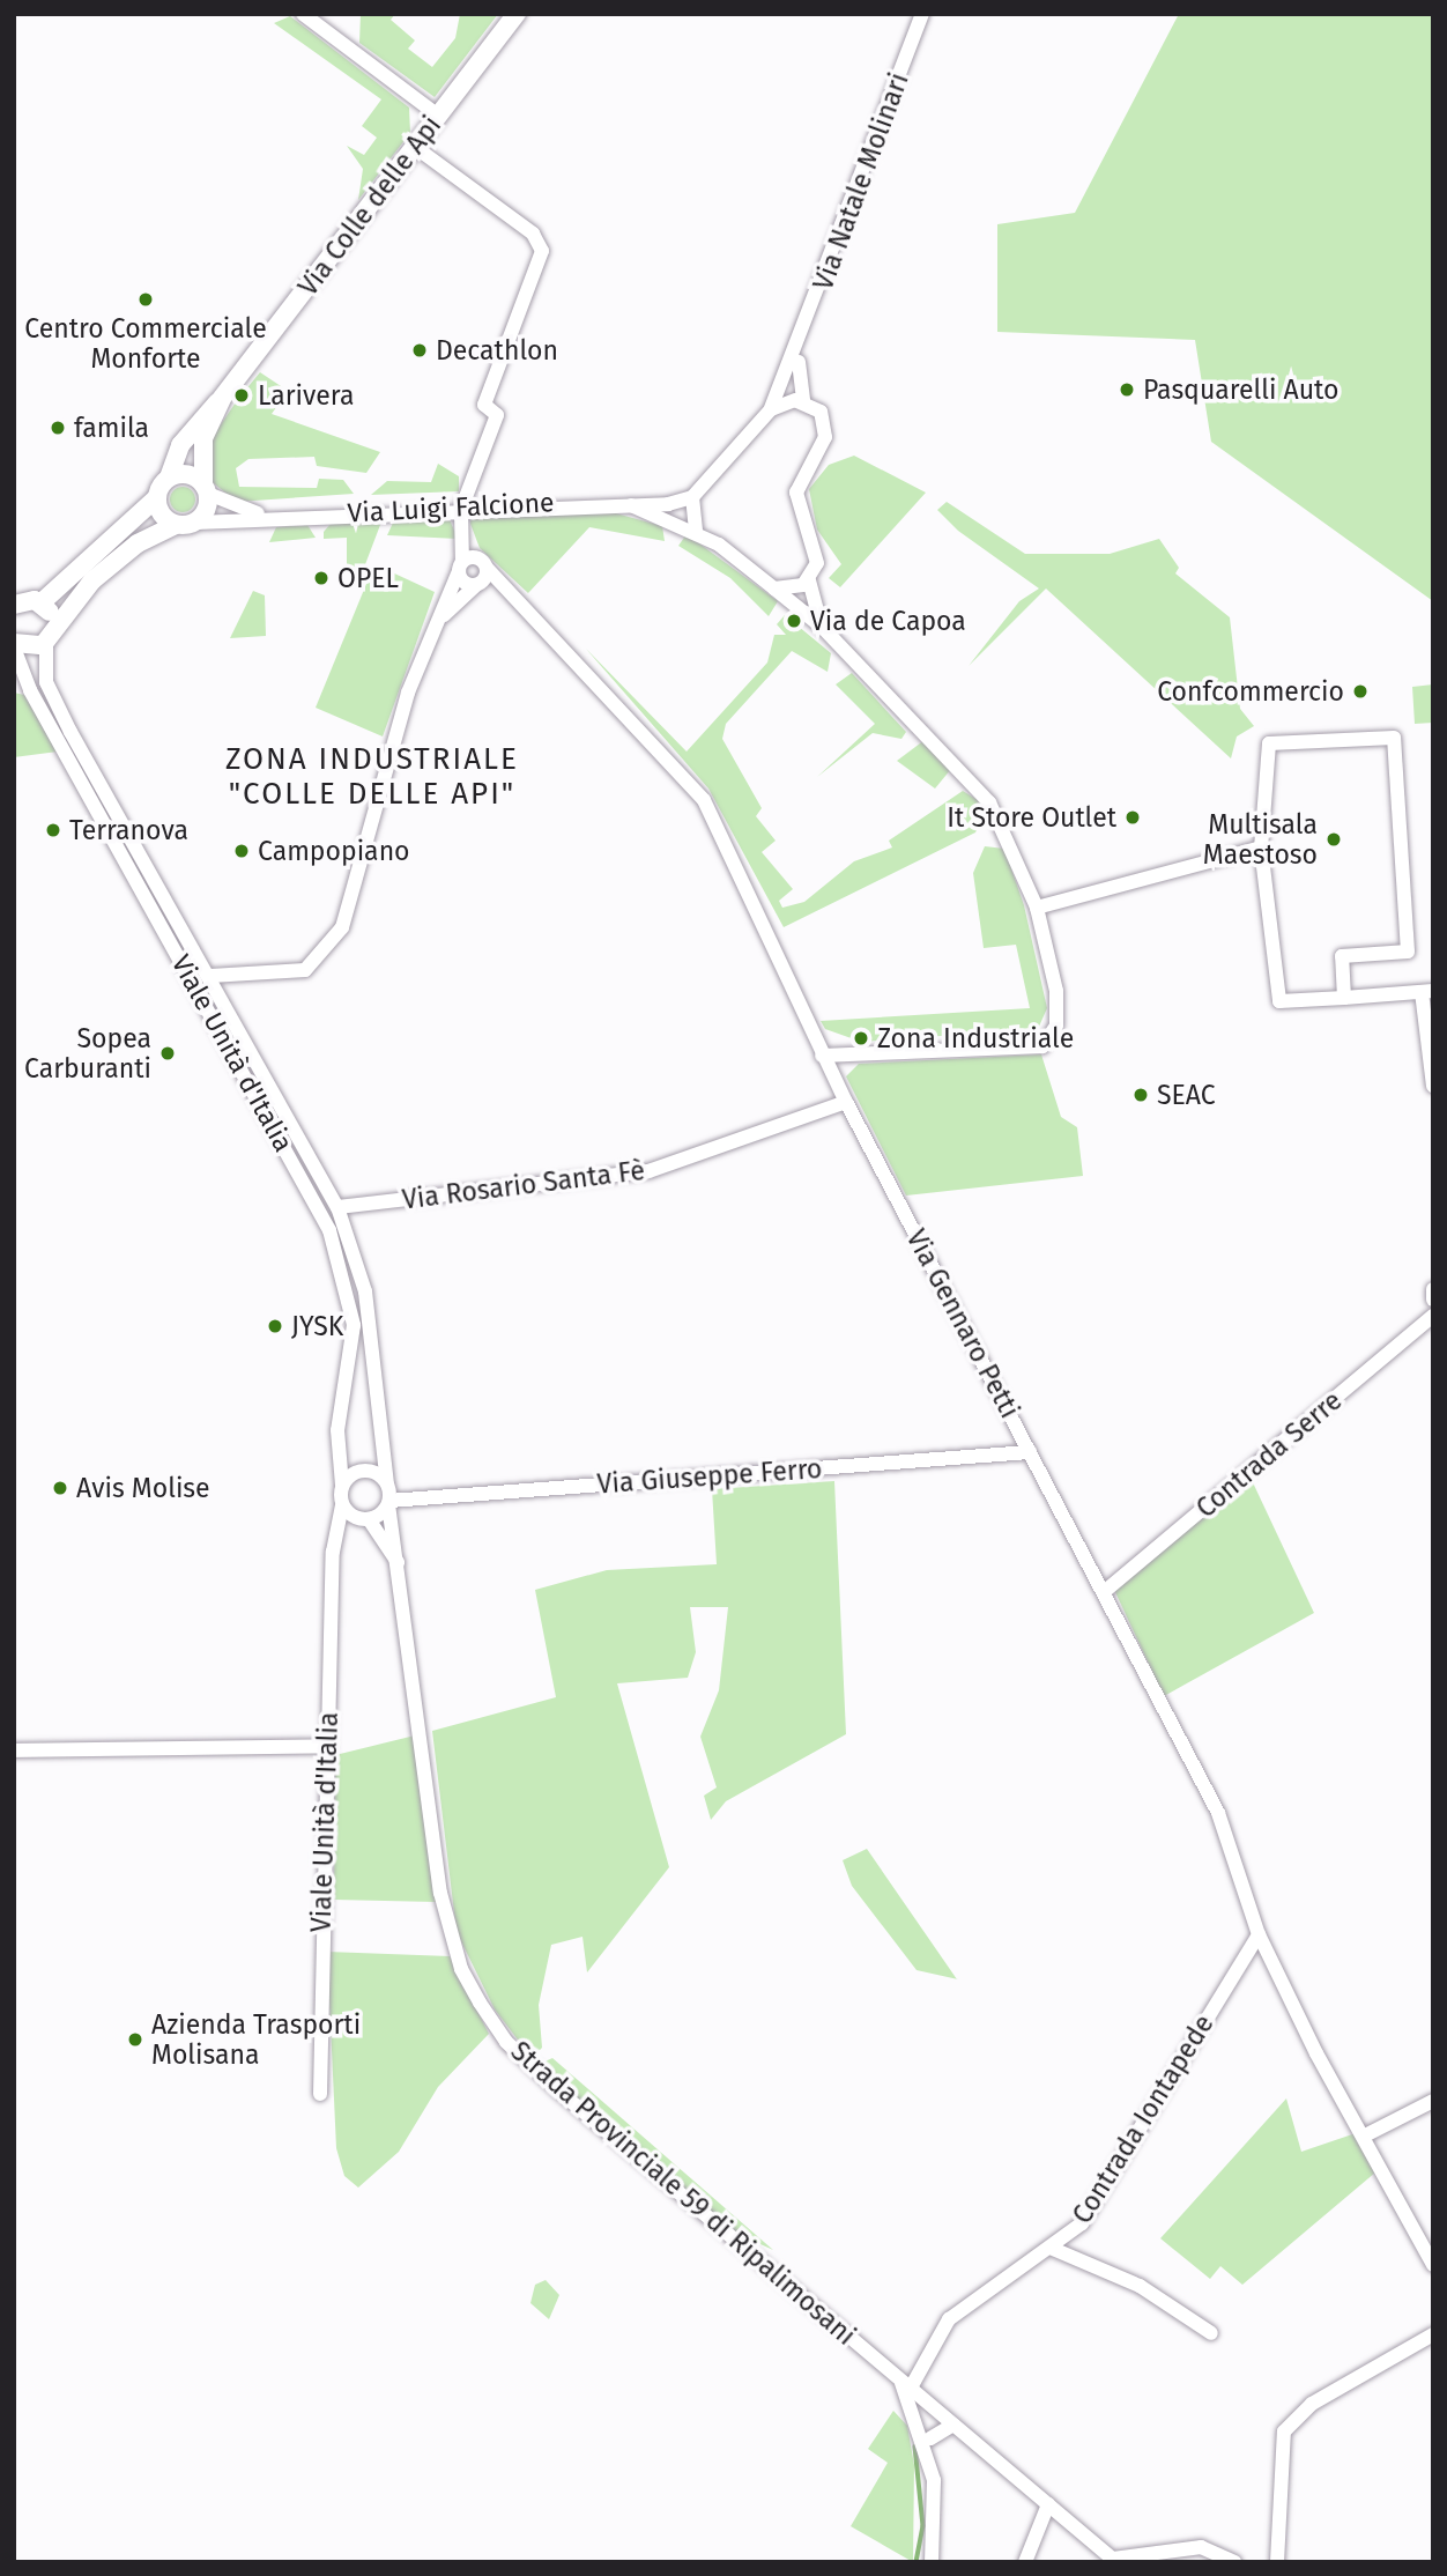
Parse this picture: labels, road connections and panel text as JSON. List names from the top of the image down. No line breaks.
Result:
{"streets":{"main road":["Via Colle delle Api"],"street":["Via Natale Molinari","Via Luigi Falcione","Viale Unità d'Italia","Via Rosario Santa Fè","Via Gennaro Petti","Contrada Serre","Via Giuseppe Ferro","Contrada Iontapede","Strada Provinciale 59 di Ripalimosani"]},"crossings":[["Via Natale Molinari","Via Luigi Falcione"],["Via Colle delle Api","Via Luigi Falcione"],["Via Luigi Falcione","Via Gennaro Petti"],["Viale Unità d'Italia","Via Rosario Santa Fè"],["Viale Unità d'Italia","Via Giuseppe Ferro"],["Viale Unità d'Italia","Strada Provinciale 59 di Ripalimosani"],["Via Rosario Santa Fè","Via Gennaro Petti"],["Via Gennaro Petti","Contrada Serre"],["Via Gennaro Petti","Via Giuseppe Ferro"],["Via Giuseppe Ferro","Strada Provinciale 59 di Ripalimosani"],["Contrada Iontapede","Strada Provinciale 59 di Ripalimosani"]],"districts":["ZONA INDUSTRIALE \"COLLE DELLE API\""],"places":["Centro Commerciale Monforte","Decathlon","Pasquarelli Auto","Larivera","famila","OPEL","Via de Capoa","Confcommercio","It Store Outlet","Terranova","Multisala Maestoso","Campopiano","Zona Industriale","Sopea Carburanti","SEAC","JYSK","Avis Molise","Azienda Trasporti Molisana"]}
